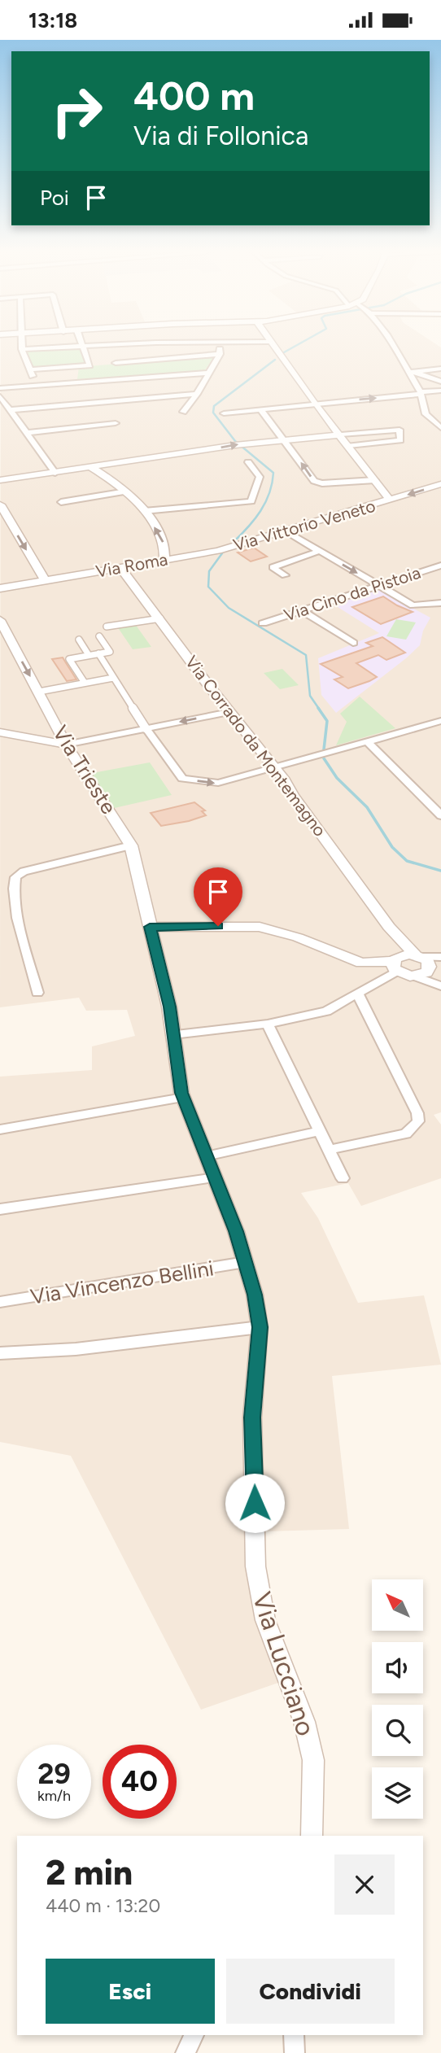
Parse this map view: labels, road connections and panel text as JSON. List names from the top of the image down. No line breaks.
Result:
{"streets":{"street":["Via Vittorio Veneto","Via Roma","Via Cino da Pistoia","Via Corrado da Montemagno","Via Trieste","Via Vincenzo Bellini","Via Lucciano"]},"crossings":[["Via Vittorio Veneto","Via Roma"],["Via Roma","Via Corrado da Montemagno"],["Via Trieste","Via Lucciano"],["Via Vincenzo Bellini","Via Lucciano"]],"north":"top left","page":{"status":"13:18","turn":["400 m","Via di Follonica"],"then":"Poi","speed":"29 km/h","limit":"40","heading":["2 min","440 m · 13:20"],"buttons":["Esci","Condividi"]}}
